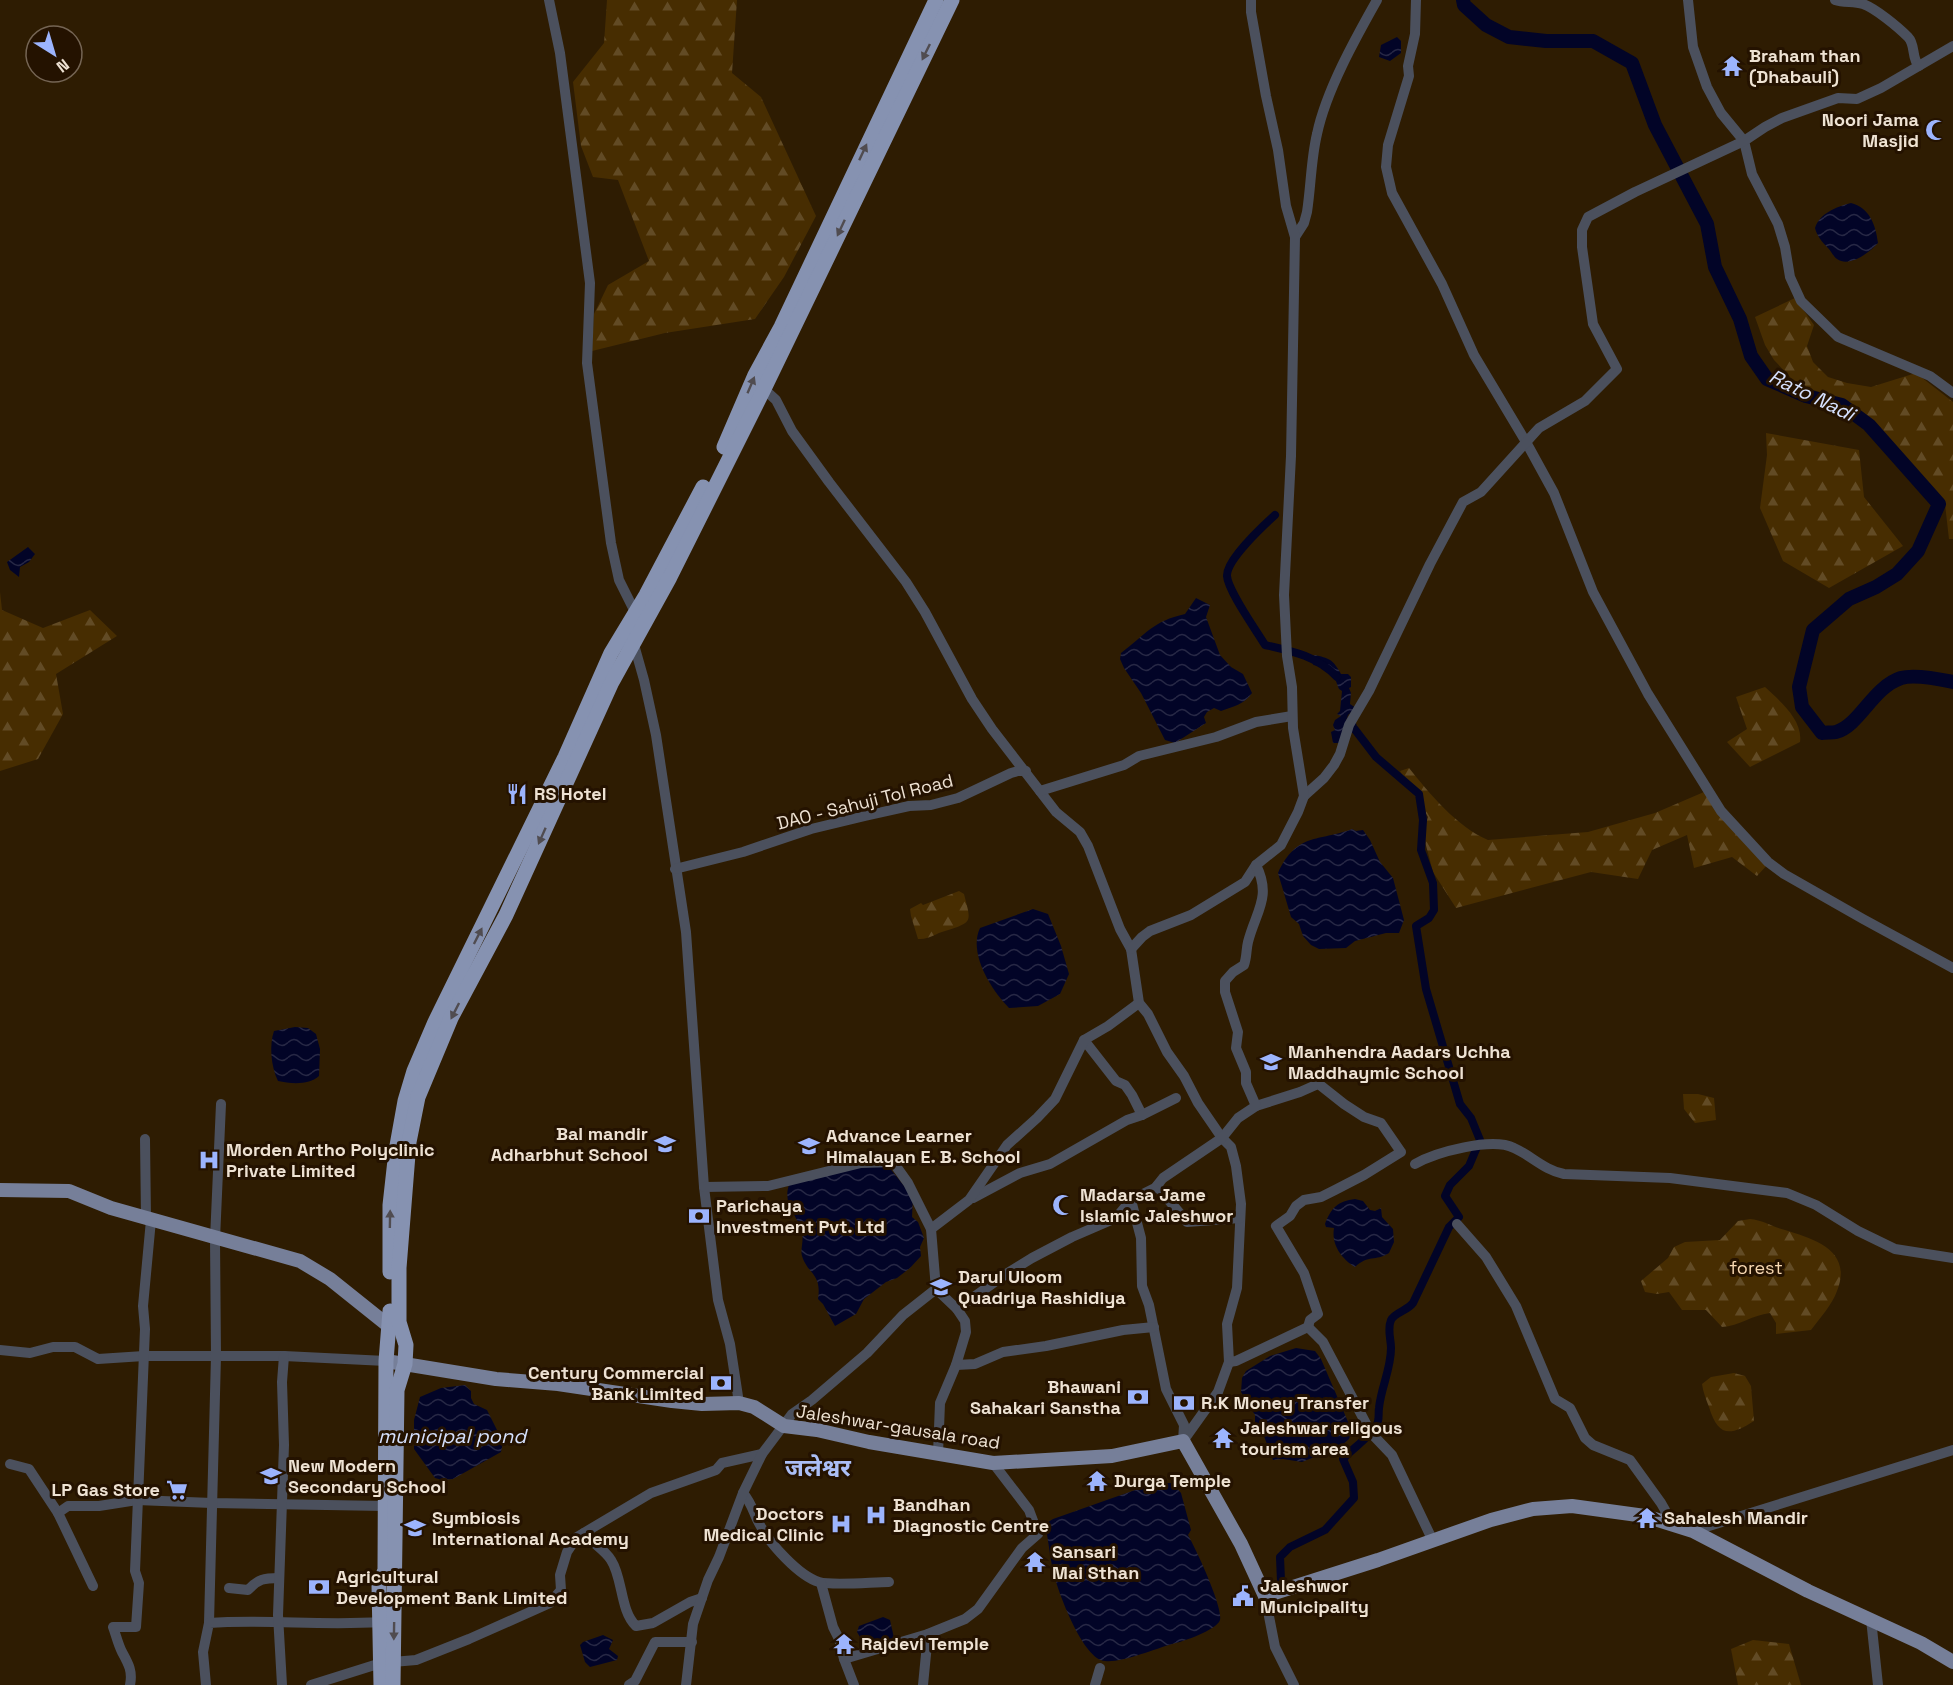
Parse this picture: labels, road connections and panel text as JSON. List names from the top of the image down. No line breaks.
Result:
{"streets":{"main road":["Jaleshwar-gausala road"],"street":["DAO - Sahuji Tol Road"]},"districts":["जलेश्वर"],"water":["Rato Nadi","municipal pond"],"parks":["forest"],"places":{"temple":["Braham than (Dhabauli)","Jaleshwar religous tourism area","Durga Temple","Sahalesh Mandir","Sansari Mai Sthan","Rajdevi Temple"],"mosque":["Noori Jama Masjid","Madarsa Jame Islamic Jaleshwor"],"restaurant":["RS Hotel"],"school or university":["Manhendra Aadars Uchha Maddhaymic School","Bal mandir Adharbhut School","Advance Learner Himalayan E. B. School","Darul Uloom Quadriya Rashidiya","New Modern Secondary School","Symbiosis International Academy"],"hospital":["Morden Artho Polyclinic Private Limited","Bandhan Diagnostic Centre","Doctors Medical Clinic"],"bank":["Parichaya Investment Pvt. Ltd","Century Commercial Bank Limited","Bhawani Sahakari Sanstha","R.K Money Transfer","Agricultural Development Bank Limited"],"supermarket":["LP Gas Store"],"public building":["Jaleshwor Municipality"]},"north":"bottom right"}
